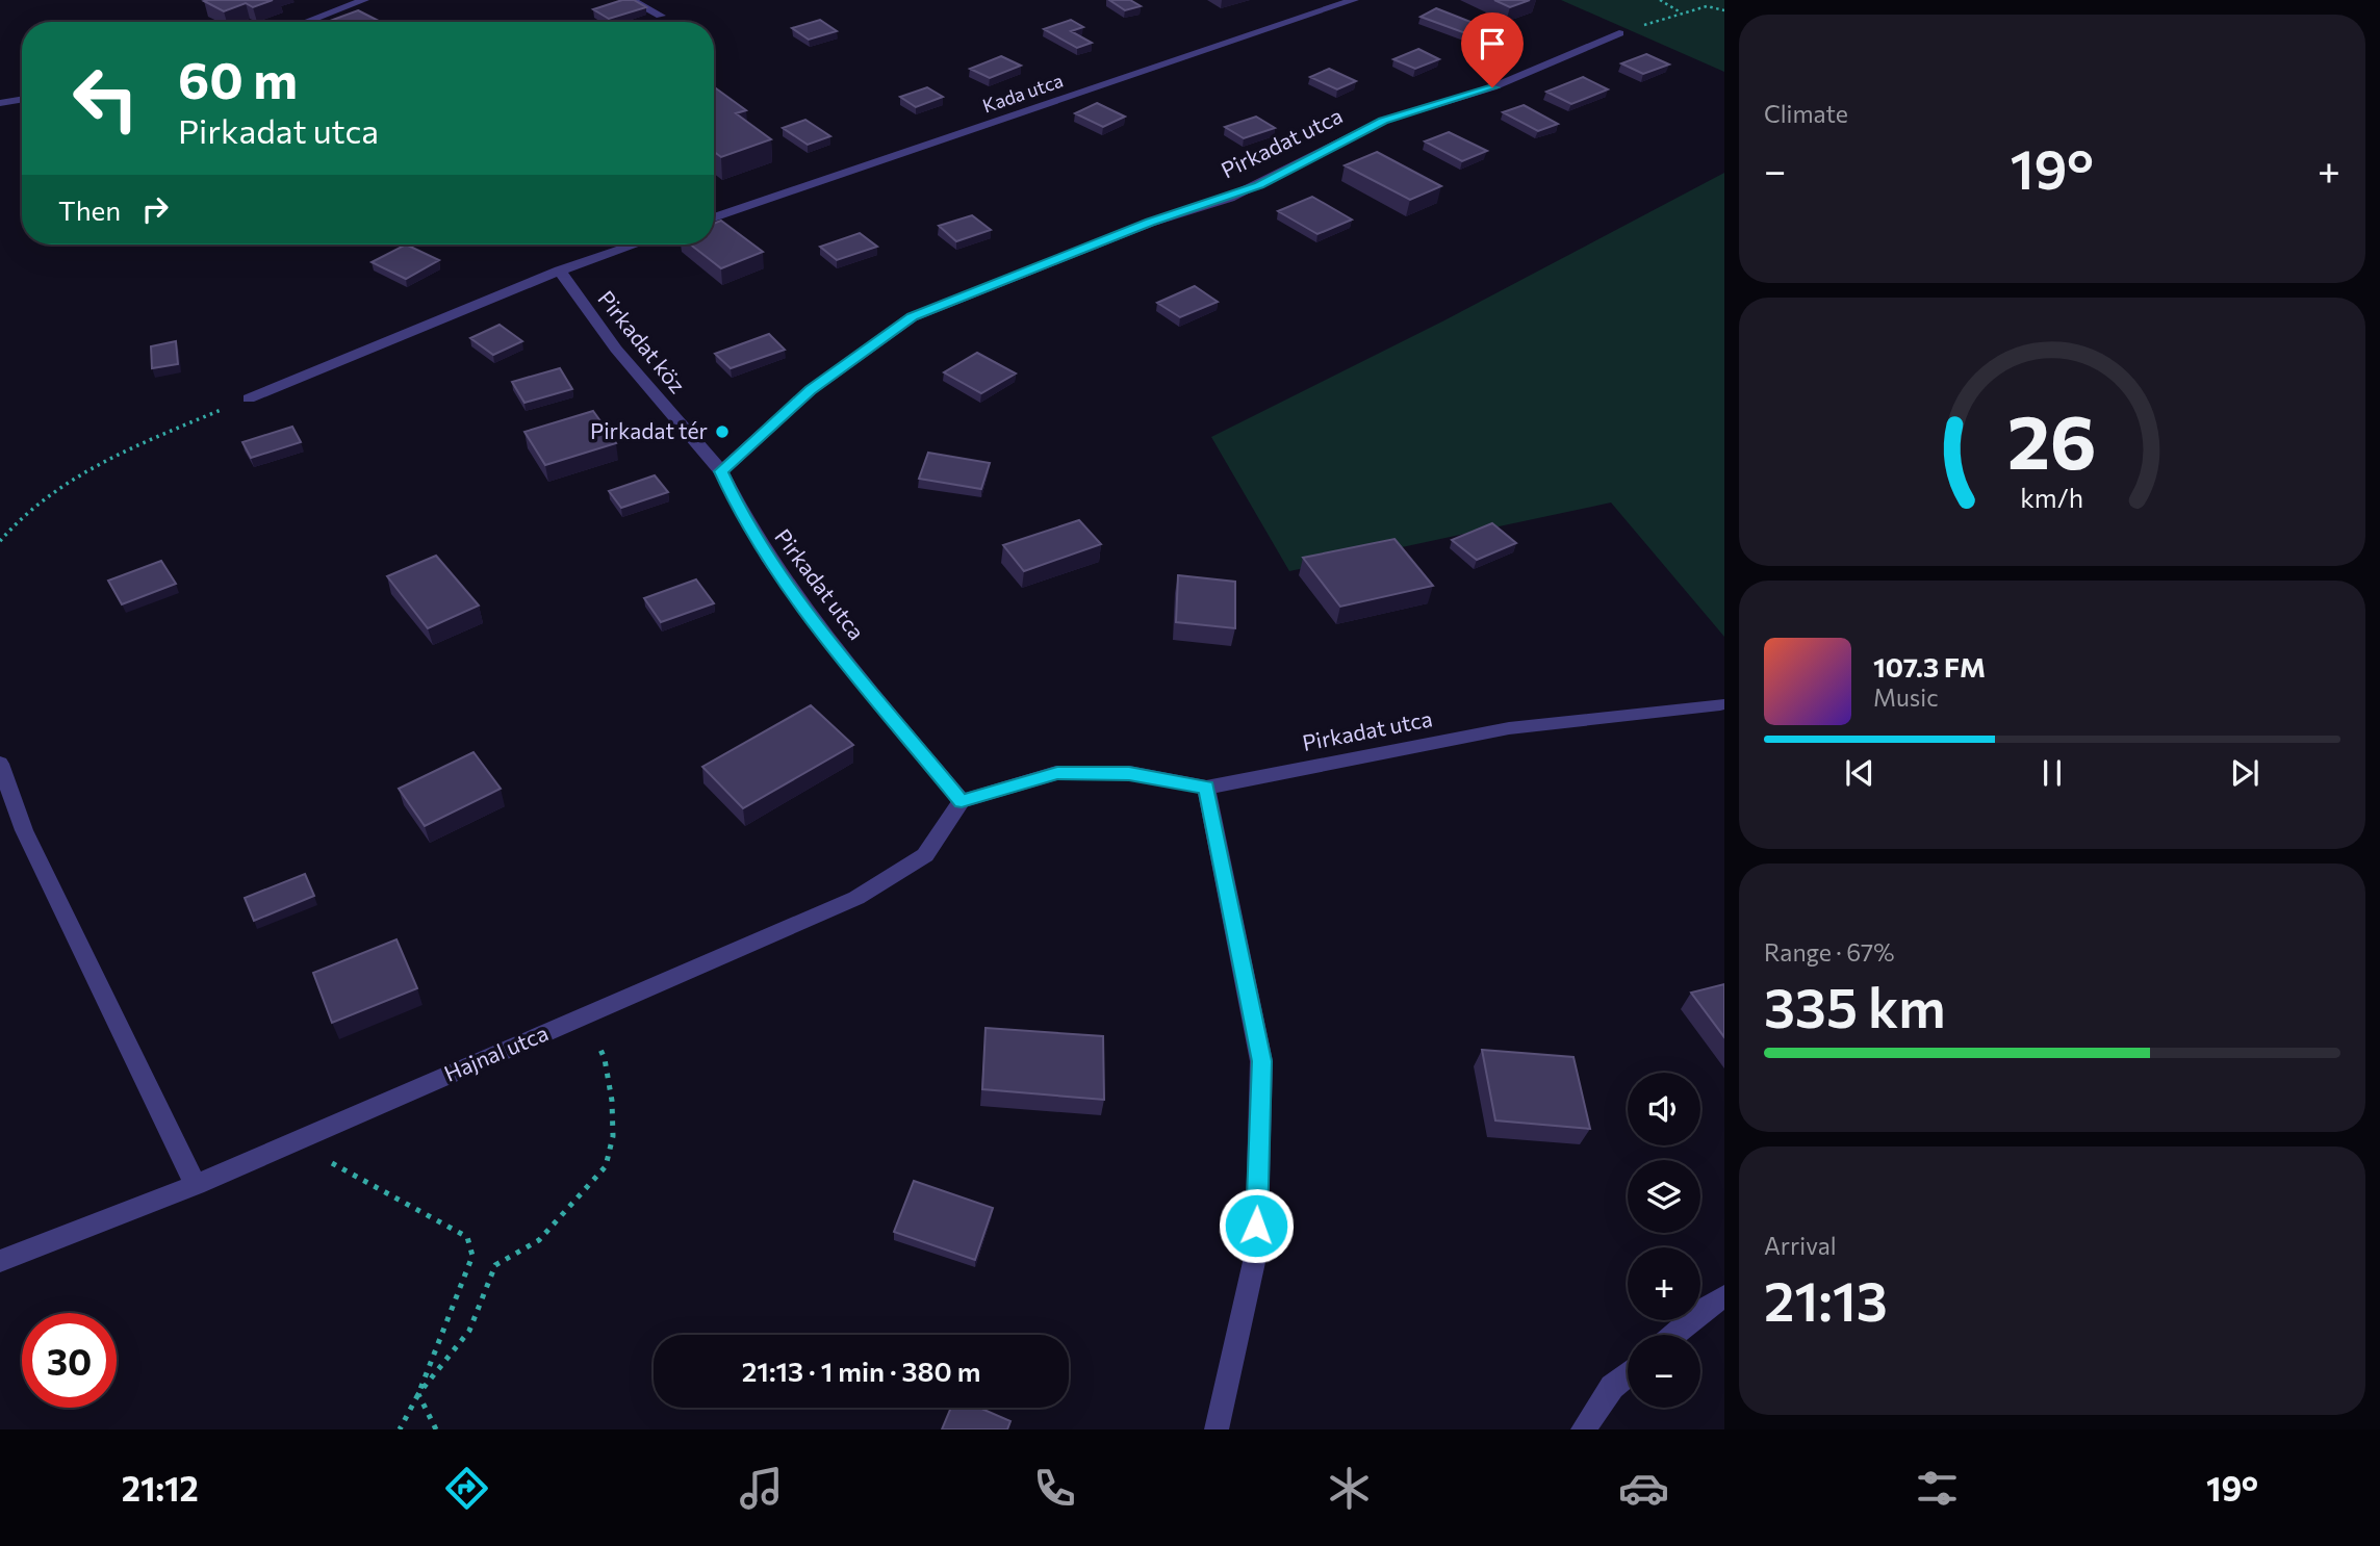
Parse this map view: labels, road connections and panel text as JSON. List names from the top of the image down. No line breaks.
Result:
{"streets":{"street":["Kada utca","Pirkadat utca","Pirkadat köz","Hajnal utca"]},"crossings":[["Pirkadat utca","Pirkadat köz"],["Pirkadat utca","Hajnal utca"]],"places":["Pirkadat tér"],"page":{"tile":["Climate",["Range · 67%","335 km"],["Arrival","21:13"]],"turn":["60 m","Pirkadat utca"],"heat":["−","19°","+"],"then":"Then","song":["107.3 FM","Music"],"map_buttons":["+","−"],"limit":"30","trip":"21:13 · 1 min · 380 m","tabs":["21:12","19°"],"gauge":["26","km/h"]}}
